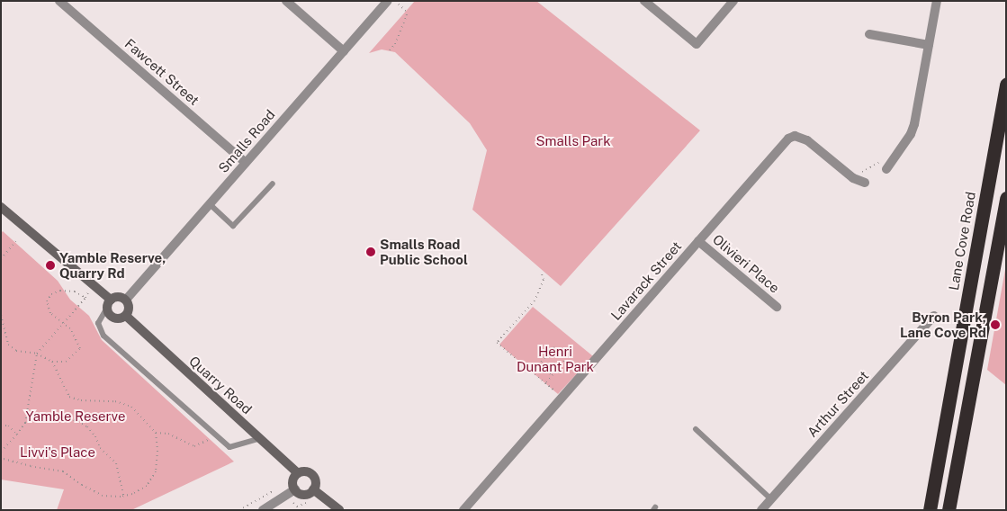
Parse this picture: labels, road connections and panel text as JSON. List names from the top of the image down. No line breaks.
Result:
{"streets":{"highway":["Lane Cove Road"],"street":["Fawcett Street","Smalls Road","Olivieri Place","Lavarack Street","Quarry Road","Arthur Street"]},"crossings":[["Fawcett Street","Smalls Road"],["Smalls Road","Quarry Road"],["Olivieri Place","Lavarack Street"]],"parks":["Smalls Park","Henri Dunant Park","Yamble Reserve","Livvi's Place"],"places":["Smalls Road Public School","Yamble Reserve, Quarry Rd","Byron Park, Lane Cove Rd"]}
